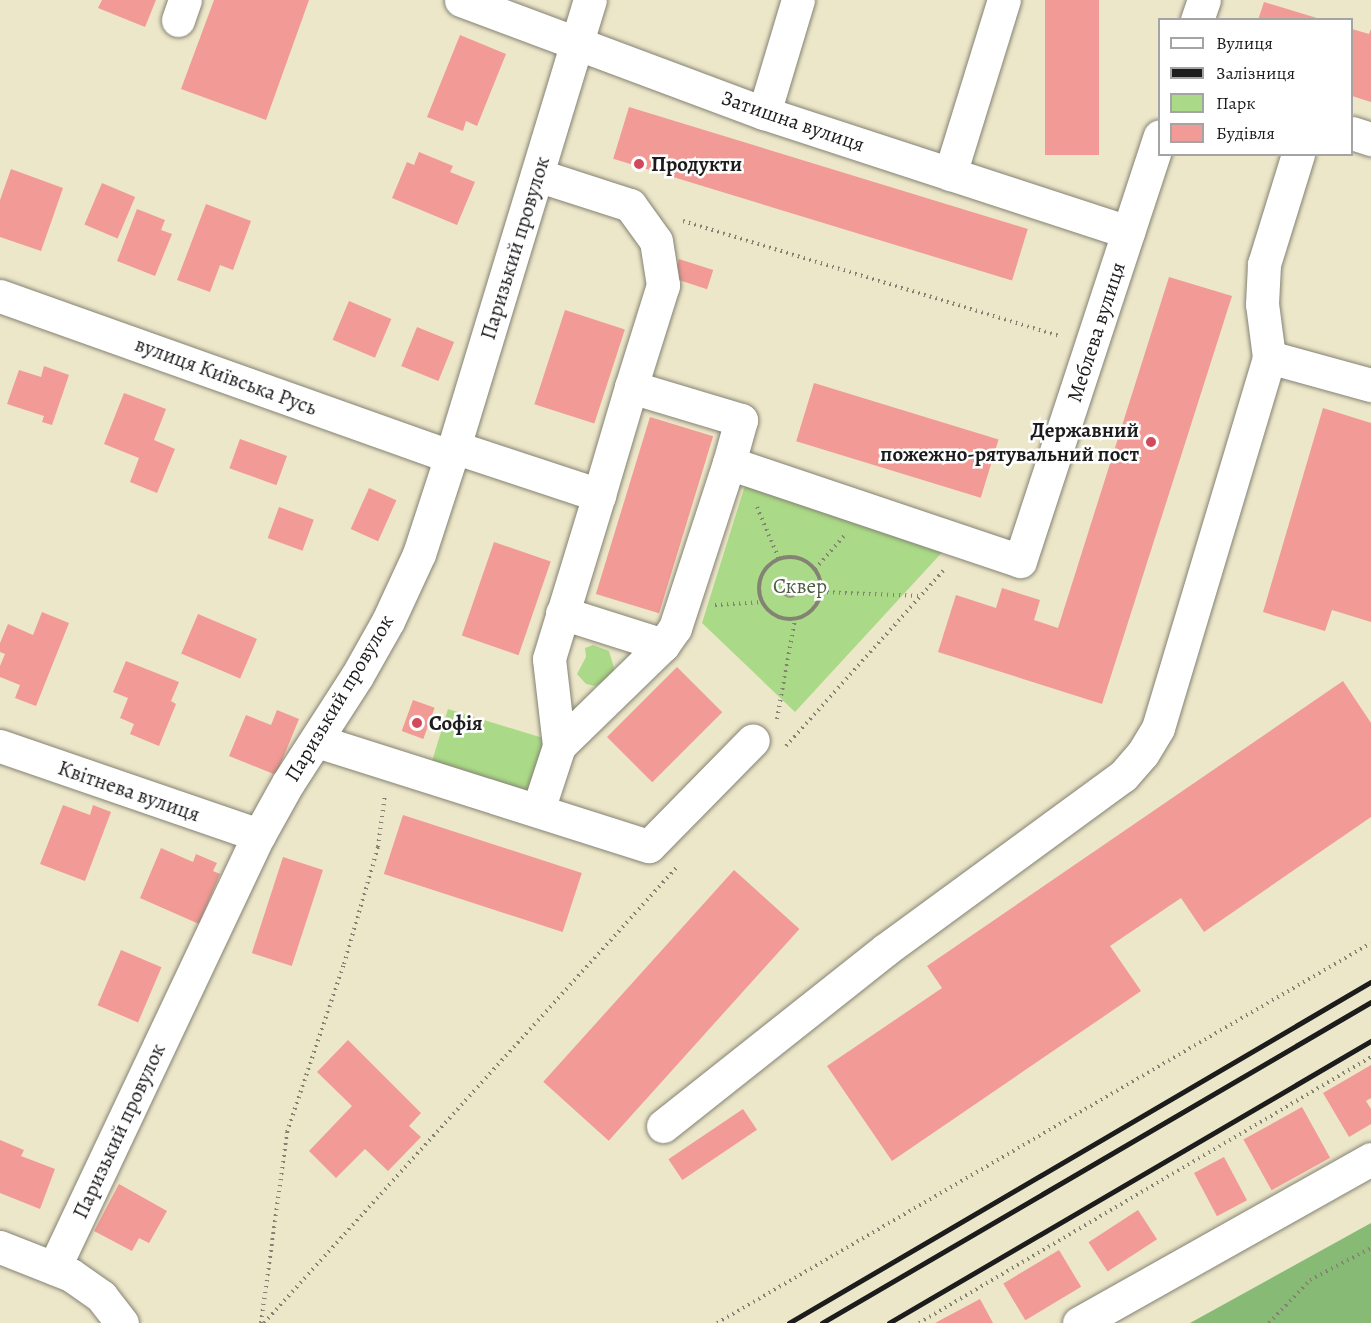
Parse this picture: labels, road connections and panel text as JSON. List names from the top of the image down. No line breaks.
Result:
{"streets":{"street":["Затишна вулиця","Паризький провулок","Меблева вулиця","вулиця Київська Русь","Квітнева вулиця"]},"crossings":[["Затишна вулиця","Паризький провулок"],["Затишна вулиця","Меблева вулиця"],["Паризький провулок","вулиця Київська Русь"],["Паризький провулок","Квітнева вулиця"]],"parks":["Сквер"],"places":["Продукти","Державний пожежно-рятувальний пост","Софія"],"legend":["Вулиця","Залізниця","Парк","Будівля"]}
